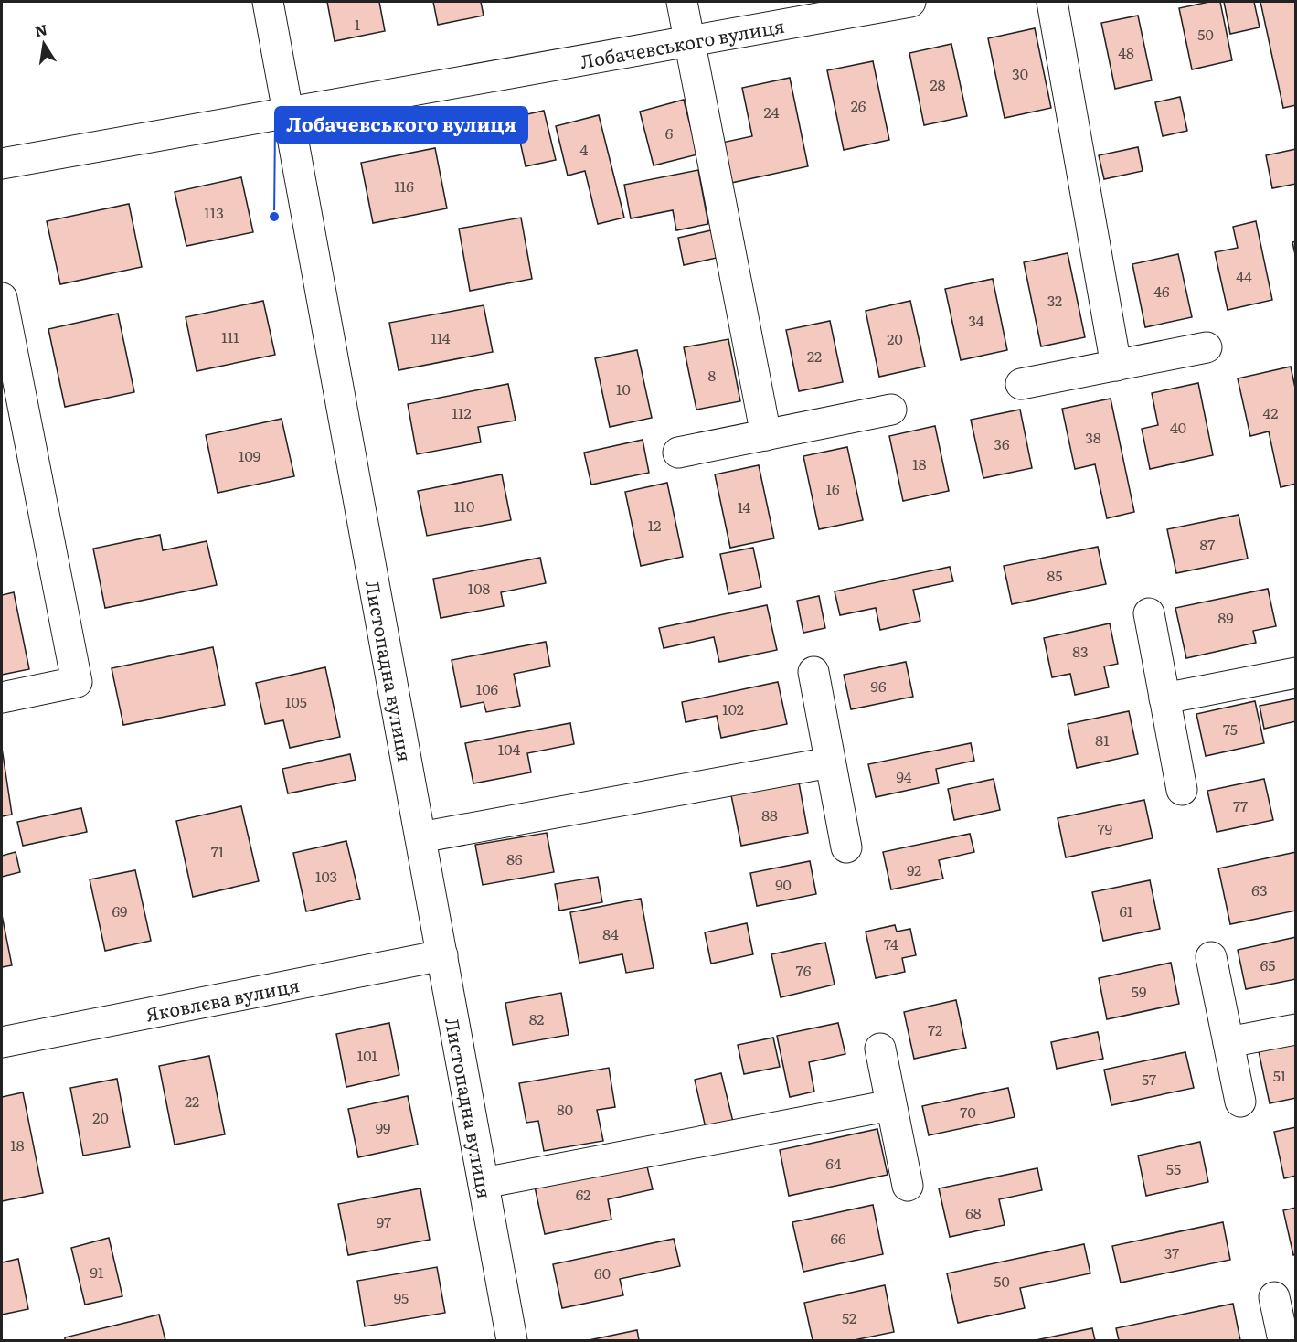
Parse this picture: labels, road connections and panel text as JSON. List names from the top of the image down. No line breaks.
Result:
{"streets":{"street":["Лобачевського вулиця","Листопадна вулиця","Яковлєва вулиця"]},"crossings":[["Лобачевського вулиця","Листопадна вулиця"],["Листопадна вулиця","Яковлєва вулиця"]],"places":["Лобачевського вулиця"],"house_numbers":["1","50","48","30","28","26","24","6","4","116","113","44","46","32","34","111","114","20","22","8","10","112","42","40","38","36","109","18","16","110","14","12","87","85","108","89","83","96","106","105","102","75","81","104","94","77","88","79","71","86","92","103","90","63","69","61","84","74","65","76","59","82","72","101","51","57","22","80","70","20","99","18","64","55","62","68","97","66","37","91","60","50","95","52"],"north":"top"}
